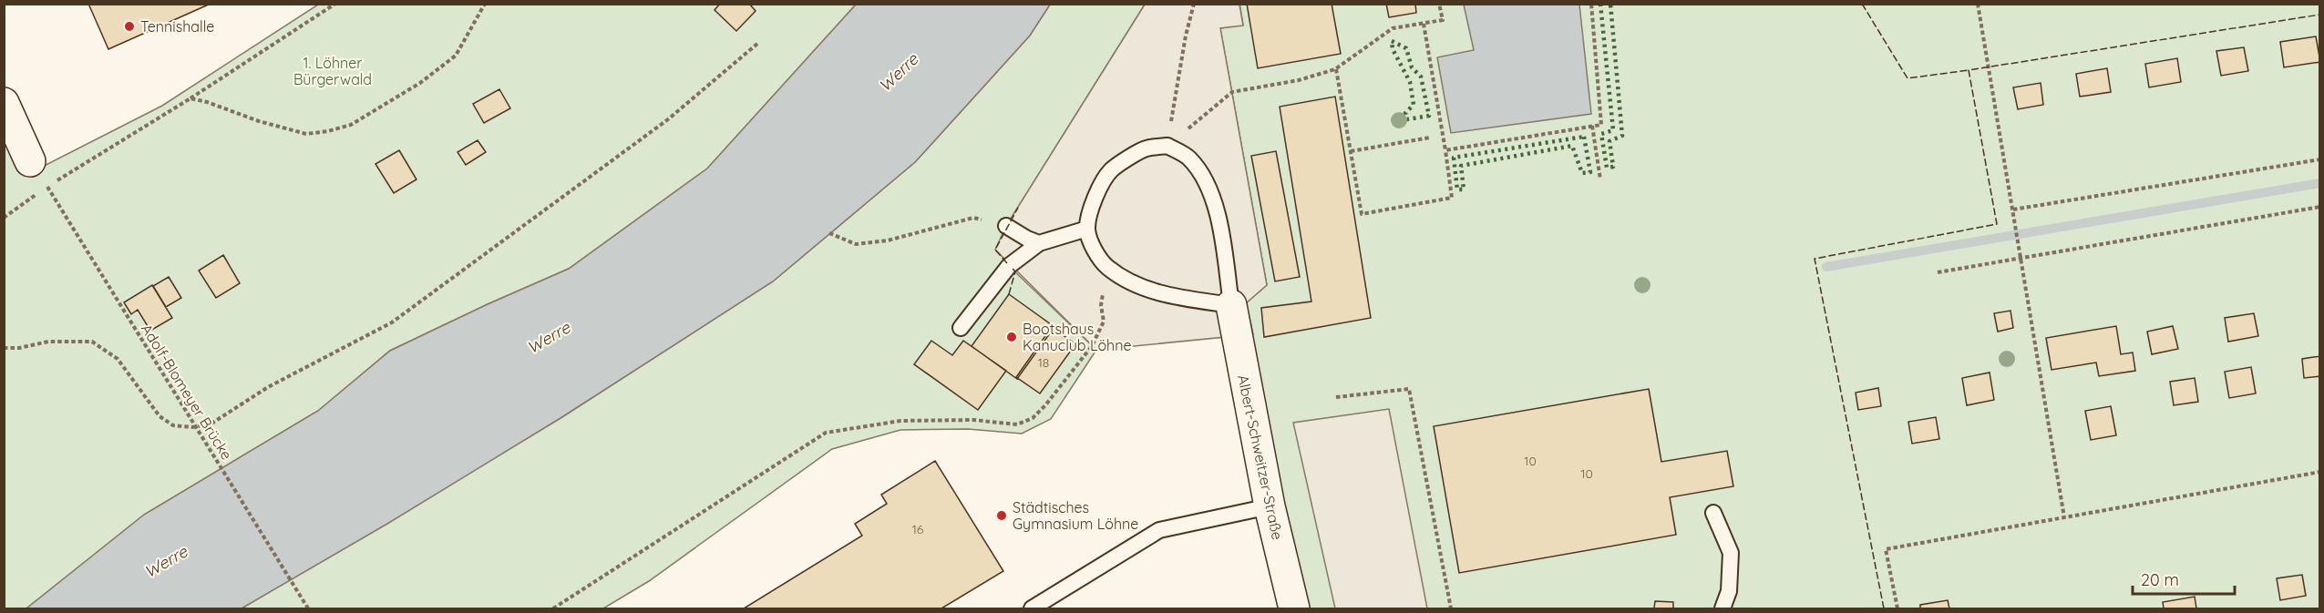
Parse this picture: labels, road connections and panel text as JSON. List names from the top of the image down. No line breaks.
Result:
{"streets":{"street":["Albert-Schweitzer-Straße"],"path":["Adolf-Blomeyer Brücke"]},"water":["Werre"],"parks":["1. Löhner Bürgerwald"],"places":["Tennishalle","Bootshaus Kanuclub Löhne","Städtisches Gymnasium Löhne"],"house_numbers":["18","10","10","16"],"scale_bar":"20 m"}
